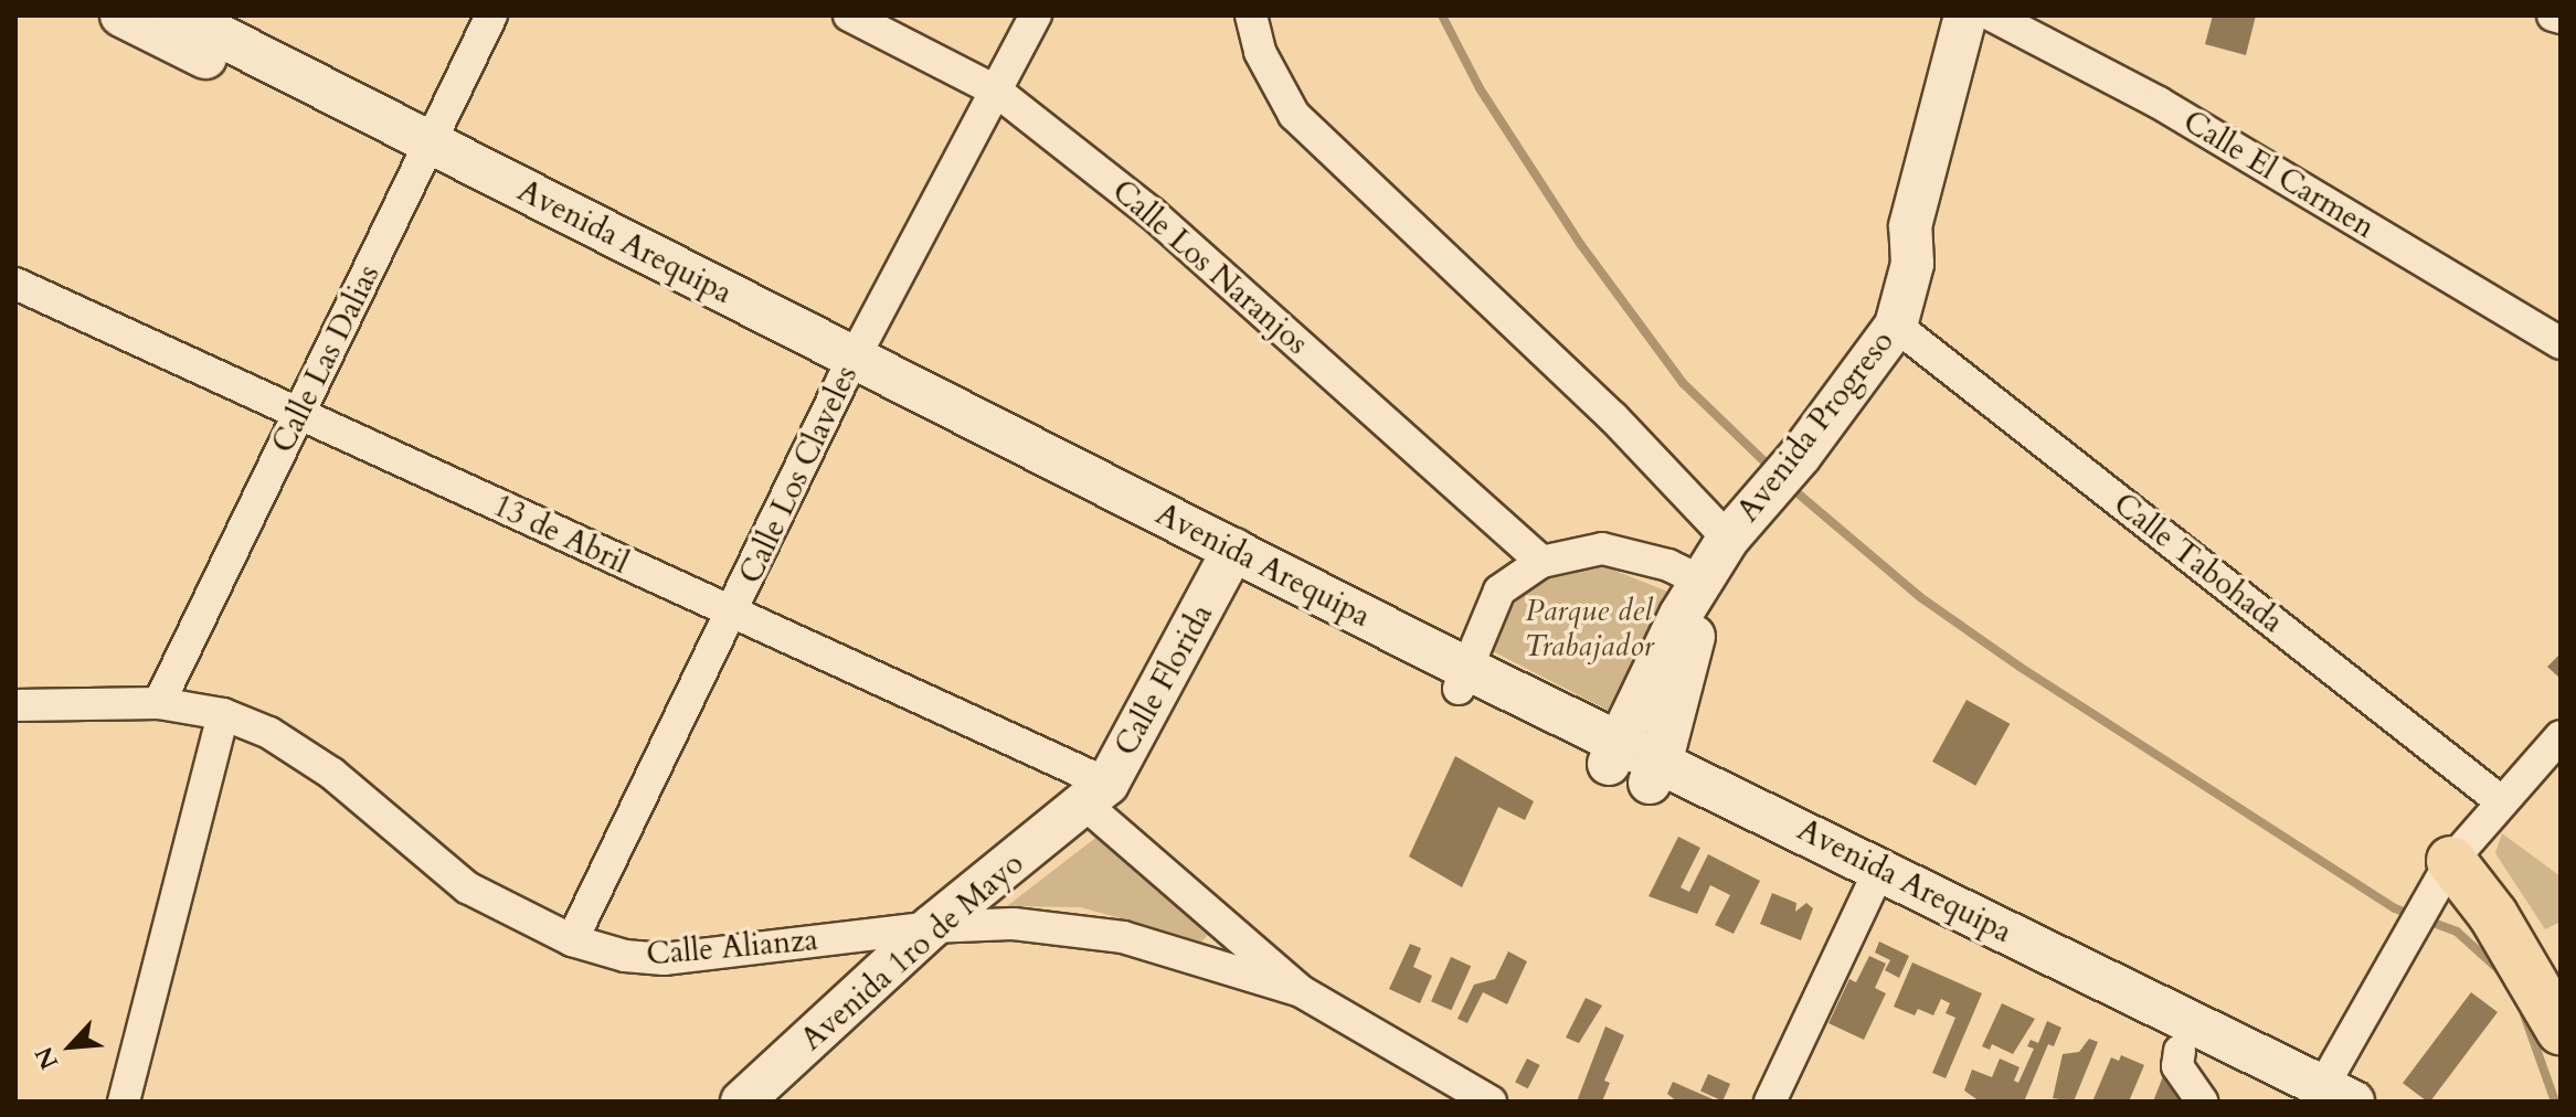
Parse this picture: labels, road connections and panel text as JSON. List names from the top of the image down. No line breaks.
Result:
{"streets":{"main road":["Avenida Arequipa","Avenida Progreso","Calle Florida","Avenida 1ro de Mayo"],"street":["Calle El Carmen","Calle Los Naranjos","Calle Las Dalias","Calle Los Claveles","13 de Abril","Calle Tabohada","Calle Alianza"]},"crossings":[["Calle El Carmen","Avenida Progreso"],["Avenida Arequipa","Calle Las Dalias"],["Avenida Arequipa","Avenida Progreso"],["Avenida Arequipa","Calle Los Claveles"],["Avenida Arequipa","Calle Florida"],["Calle Los Naranjos","Calle Los Claveles"],["Calle Las Dalias","13 de Abril"],["Calle Las Dalias","Calle Alianza"],["Avenida Progreso","Calle Tabohada"],["Calle Los Claveles","13 de Abril"],["Calle Los Claveles","Calle Alianza"],["13 de Abril","Calle Florida"],["13 de Abril","Calle Alianza"],["13 de Abril","Avenida 1ro de Mayo"],["Calle Florida","Calle Alianza"],["Calle Florida","Avenida 1ro de Mayo"],["Calle Alianza","Avenida 1ro de Mayo"]],"parks":["Parque del Trabajador"],"north":"bottom left"}
